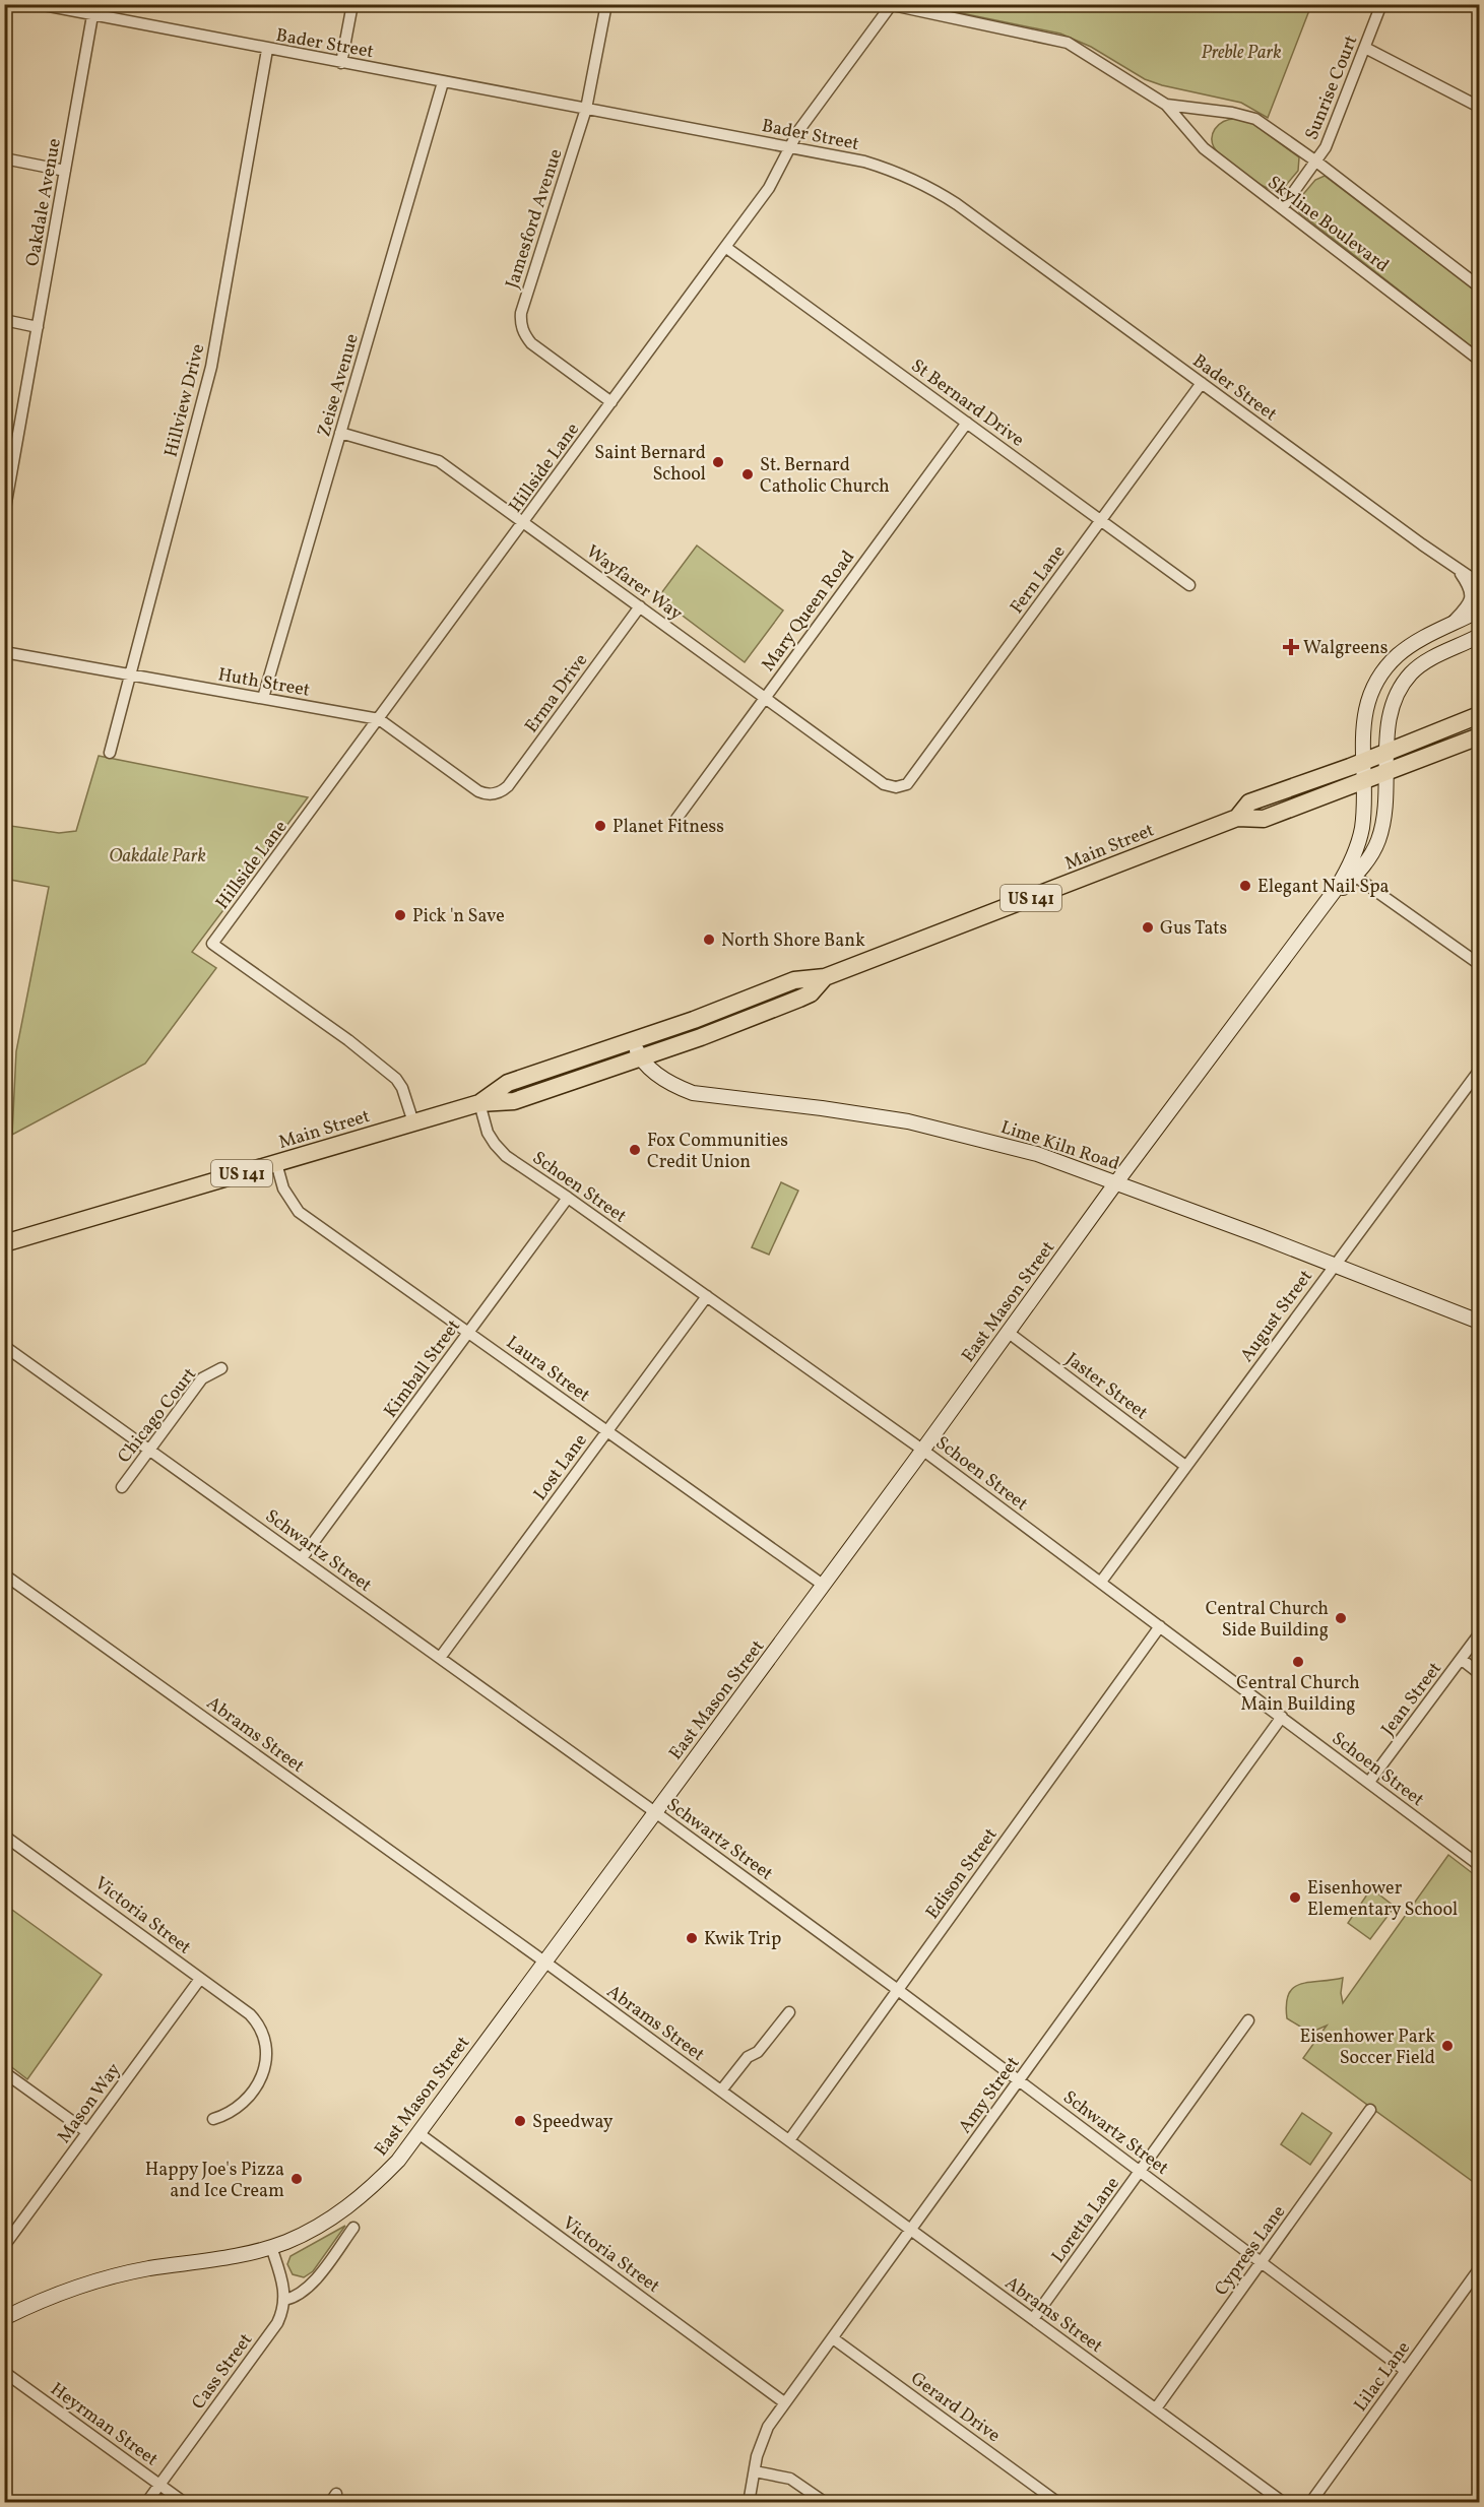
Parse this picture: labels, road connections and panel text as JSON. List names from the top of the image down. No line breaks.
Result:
{"streets":{"main road":["Main Street","US 141","Lime Kiln Road","East Mason Street"],"street":["Bader Street","Sunrise Court","Oakdale Avenue","Jamesford Avenue","Skyline Boulevard","Zeise Avenue","Hillview Drive","St Bernard Drive","Hillside Lane","Fern Lane","Wayfarer Way","Mary Queen Road","Huth Street","Erma Drive","Schoen Street","August Street","Kimball Street","Laura Street","Jaster Street","Chicago Court","Lost Lane","Schwartz Street","Jean Street","Abrams Street","Edison Street","Victoria Street","Amy Street","Mason Way","Loretta Lane","Cypress Lane","Cass Street","Lilac Lane","Gerard Drive","Heyrman Street"]},"crossings":[["Bader Street","Oakdale Avenue"],["Bader Street","Jamesford Avenue"],["Bader Street","Zeise Avenue"],["Bader Street","Hillview Drive"],["Bader Street","Hillside Lane"],["Bader Street","Fern Lane"],["Sunrise Court","Skyline Boulevard"],["Jamesford Avenue","Hillside Lane"],["Skyline Boulevard","Hillside Lane"],["Zeise Avenue","Wayfarer Way"],["Zeise Avenue","Huth Street"],["Hillview Drive","Huth Street"],["St Bernard Drive","Hillside Lane"],["St Bernard Drive","Fern Lane"],["St Bernard Drive","Mary Queen Road"],["Hillside Lane","Wayfarer Way"],["Hillside Lane","Huth Street"],["Hillside Lane","Main Street"],["Fern Lane","Wayfarer Way"],["Wayfarer Way","Mary Queen Road"],["Wayfarer Way","Erma Drive"],["Huth Street","Erma Drive"],["Main Street","Lime Kiln Road"],["Main Street","Schoen Street"],["Main Street","East Mason Street"],["Main Street","Laura Street"],["Lime Kiln Road","East Mason Street"],["Lime Kiln Road","August Street"],["Schoen Street","East Mason Street"],["Schoen Street","August Street"],["Schoen Street","Kimball Street"],["Schoen Street","Lost Lane"],["Schoen Street","Jean Street"],["Schoen Street","Edison Street"],["Schoen Street","Amy Street"],["East Mason Street","Laura Street"],["East Mason Street","Jaster Street"],["East Mason Street","Schwartz Street"],["East Mason Street","Abrams Street"],["East Mason Street","Victoria Street"],["August Street","Jaster Street"],["Kimball Street","Laura Street"],["Kimball Street","Schwartz Street"],["Laura Street","Lost Lane"],["Chicago Court","Schwartz Street"],["Lost Lane","Schwartz Street"],["Schwartz Street","Edison Street"],["Schwartz Street","Amy Street"],["Schwartz Street","Loretta Lane"],["Schwartz Street","Cypress Lane"],["Schwartz Street","Lilac Lane"],["Abrams Street","Edison Street"],["Abrams Street","Amy Street"],["Abrams Street","Loretta Lane"],["Abrams Street","Cypress Lane"],["Victoria Street","Amy Street"],["Victoria Street","Mason Way"],["Amy Street","Gerard Drive"],["Cass Street","Heyrman Street"]],"parks":["Preble Park","Oakdale Park"],"places":{"other":["Saint Bernard School","St. Bernard Catholic Church","Planet Fitness","Elegant Nail Spa","Pick 'n Save","Gus Tats","North Shore Bank","Fox Communities Credit Union","Central Church Side Building","Central Church Main Building","Eisenhower Elementary School","Kwik Trip","Eisenhower Park Soccer Field","Speedway","Happy Joe's Pizza and Ice Cream"],"health":["Walgreens"]}}
